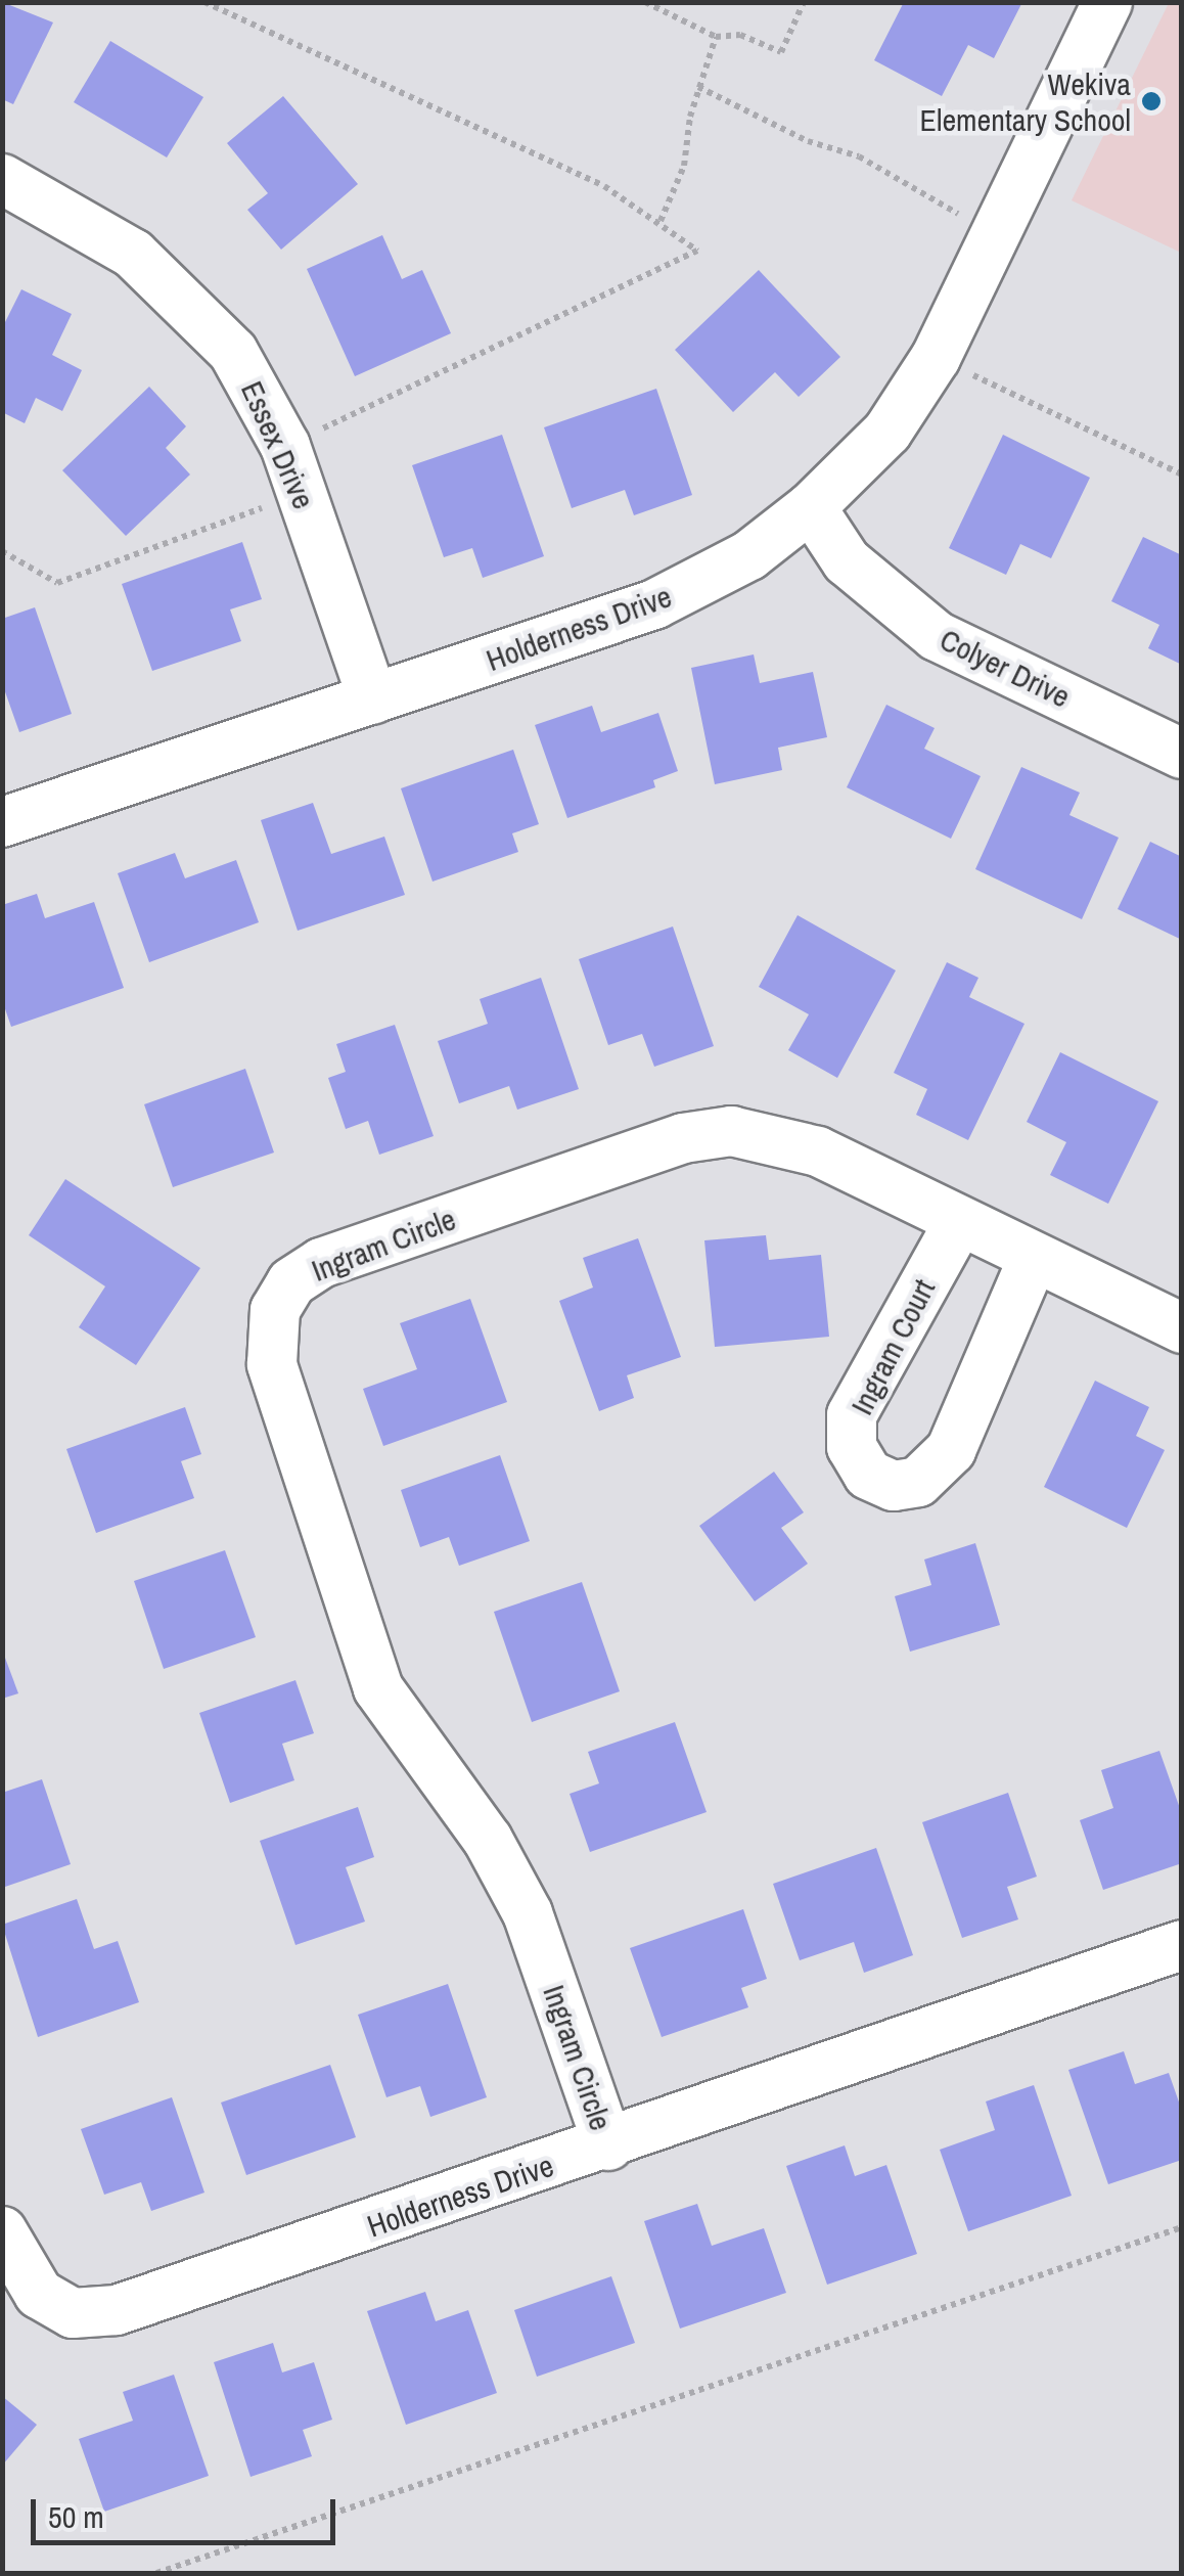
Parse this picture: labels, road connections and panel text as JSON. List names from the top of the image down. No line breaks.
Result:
{"streets":{"street":["Essex Drive","Holderness Drive","Colyer Drive","Ingram Circle","Ingram Court"]},"crossings":[["Essex Drive","Holderness Drive"],["Holderness Drive","Colyer Drive"],["Holderness Drive","Ingram Circle"],["Ingram Circle","Ingram Court"]],"places":["Wekiva Elementary School"],"scale_bar":"50 m"}
